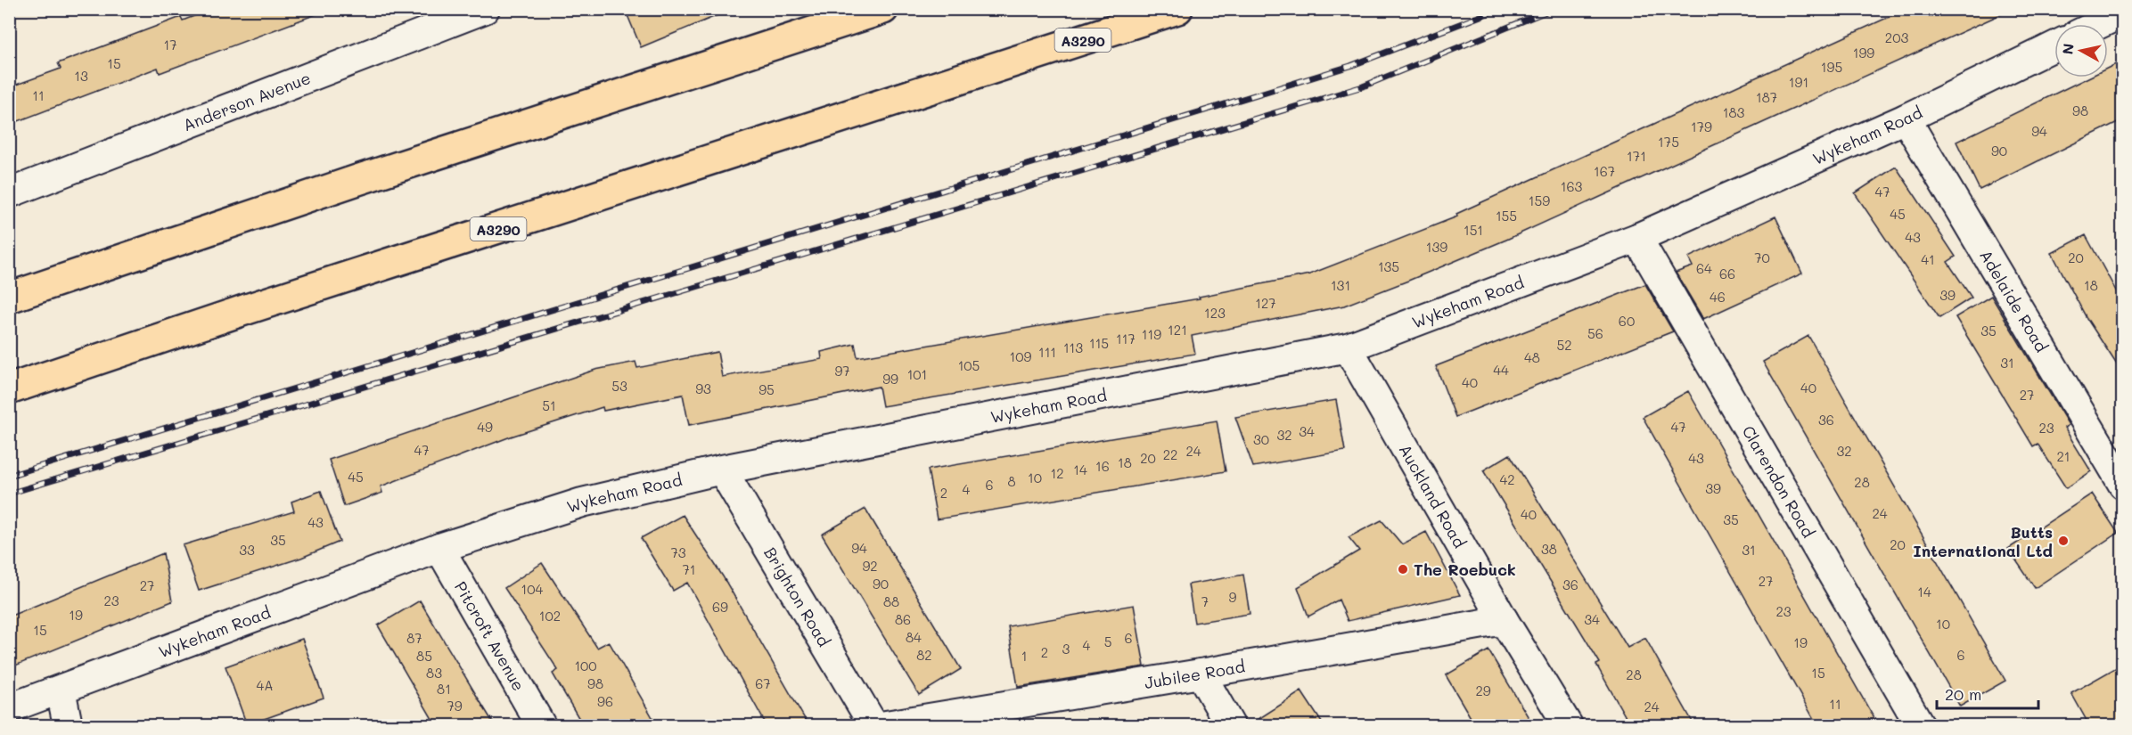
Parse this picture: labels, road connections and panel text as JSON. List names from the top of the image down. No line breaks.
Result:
{"streets":{"main road":["A3290"],"street":["Anderson Avenue","Wykeham Road","Adelaide Road","Clarendon Road","Auckland Road","Brighton Road","Pitcroft Avenue","Jubilee Road"]},"crossings":[["Wykeham Road","Adelaide Road"],["Wykeham Road","Clarendon Road"],["Wykeham Road","Auckland Road"],["Wykeham Road","Brighton Road"],["Wykeham Road","Pitcroft Avenue"],["Auckland Road","Jubilee Road"]],"places":["Butts International Ltd","The Roebuck"],"house_numbers":["203","17","199","15","195","13","191","11","187","98","183","179","94","175","90","171","167","163","47","159","45","155","151","43","139","70","20","41","135","64","66","131","18","39","46","127","123","60","121","35","56","119","117","115","52","113","111","109","48","31","105","44","97","101","99","40","53","40","93","95","27","51","36","49","47","23","34","32","30","47","24","32","22","21","20","43","18","16","14","12","45","10","42","8","28","6","39","4","2","24","40","35","43","35","20","94","38","33","31","73","92","71","27","90","36","27","104","14","9","23","88","7","69","23","19","102","86","34","10","15","84","87","6","5","19","4","3","2","82","6","85","1","100","83","15","28","98","67","4A","81","29","96","11","79","24"],"scale_bar":"20 m","north":"left"}
